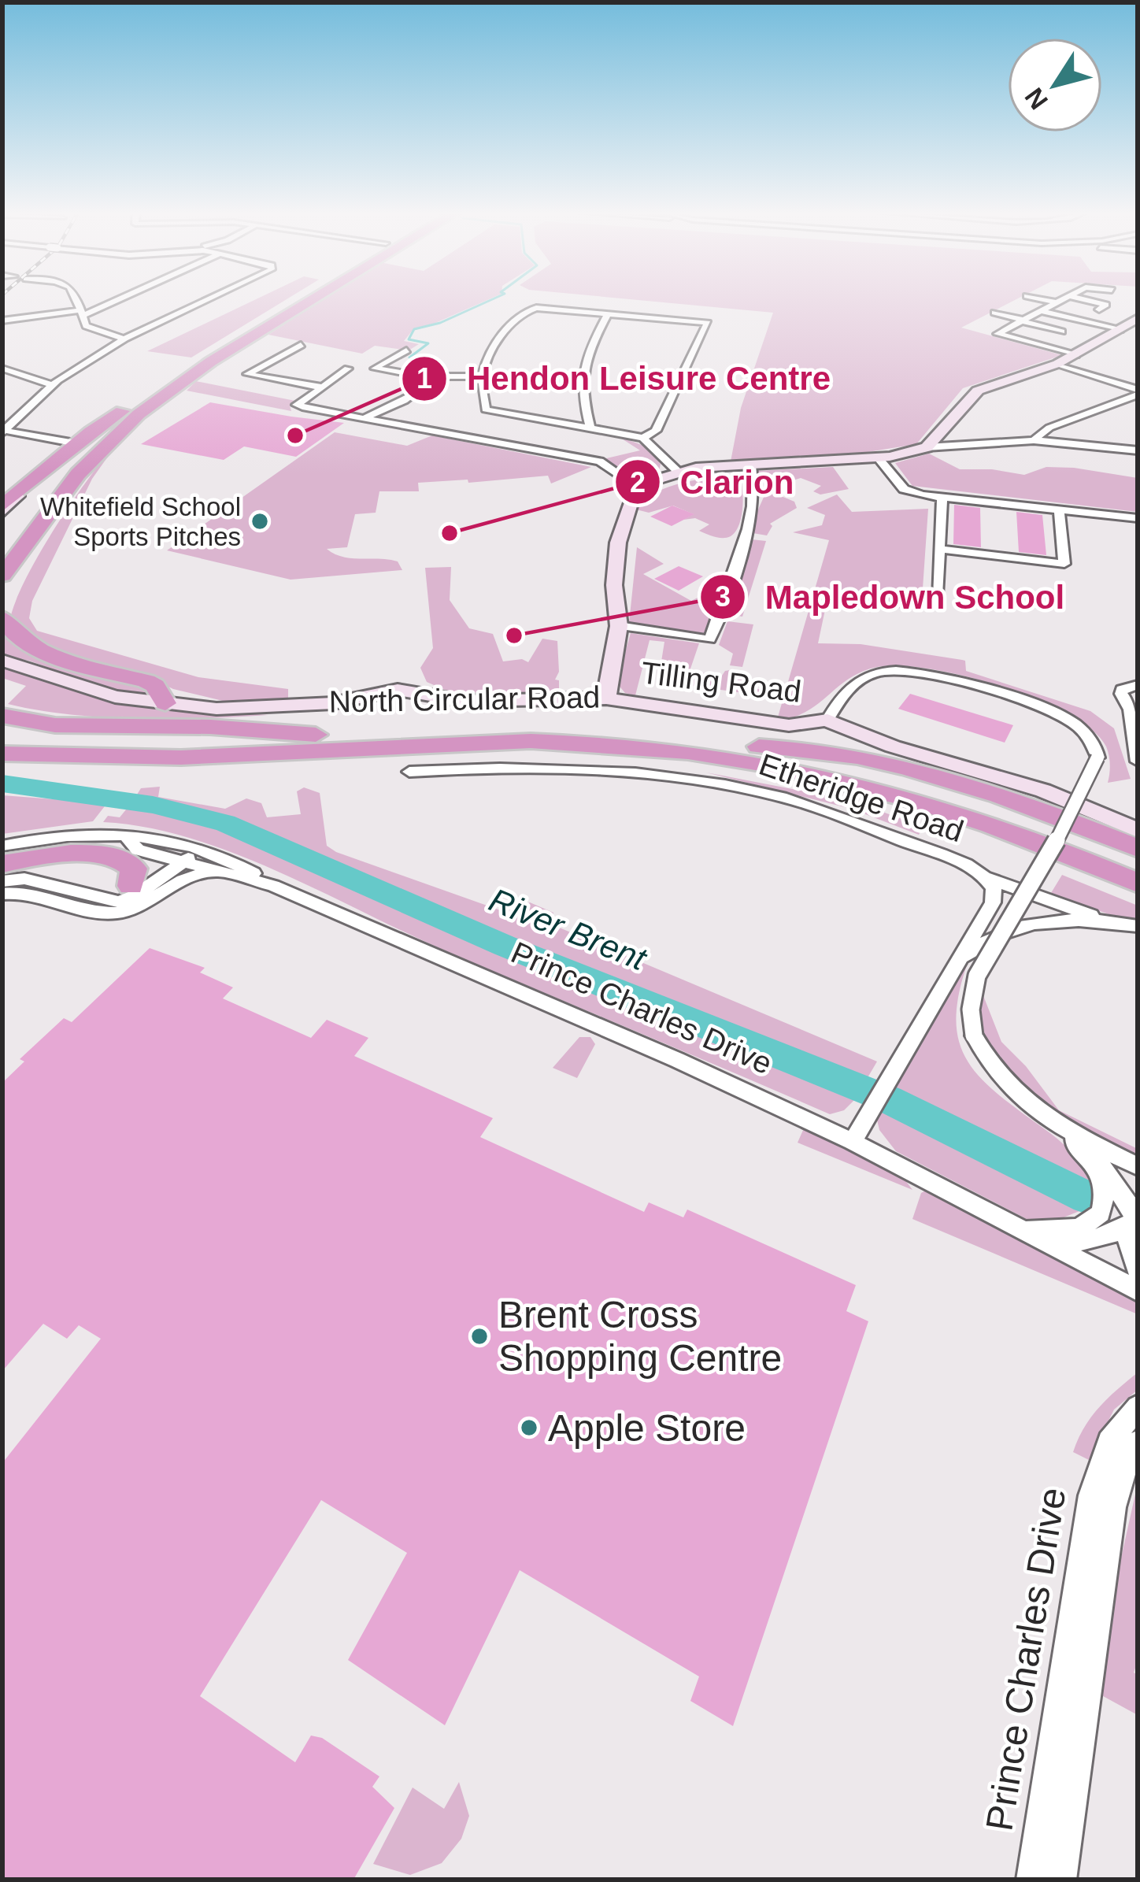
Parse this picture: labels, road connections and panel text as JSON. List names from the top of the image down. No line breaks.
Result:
{"streets":{"highway":["North Circular Road"],"street":["Tilling Road","Etheridge Road","Prince Charles Drive"]},"crossings":[["Etheridge Road","Prince Charles Drive"]],"water":["River Brent"],"places":["Hendon Leisure Centre","Whitefield School Sports Pitches","Clarion","Mapledown School","Brent Cross Shopping Centre","Apple Store"],"north":"bottom left"}
